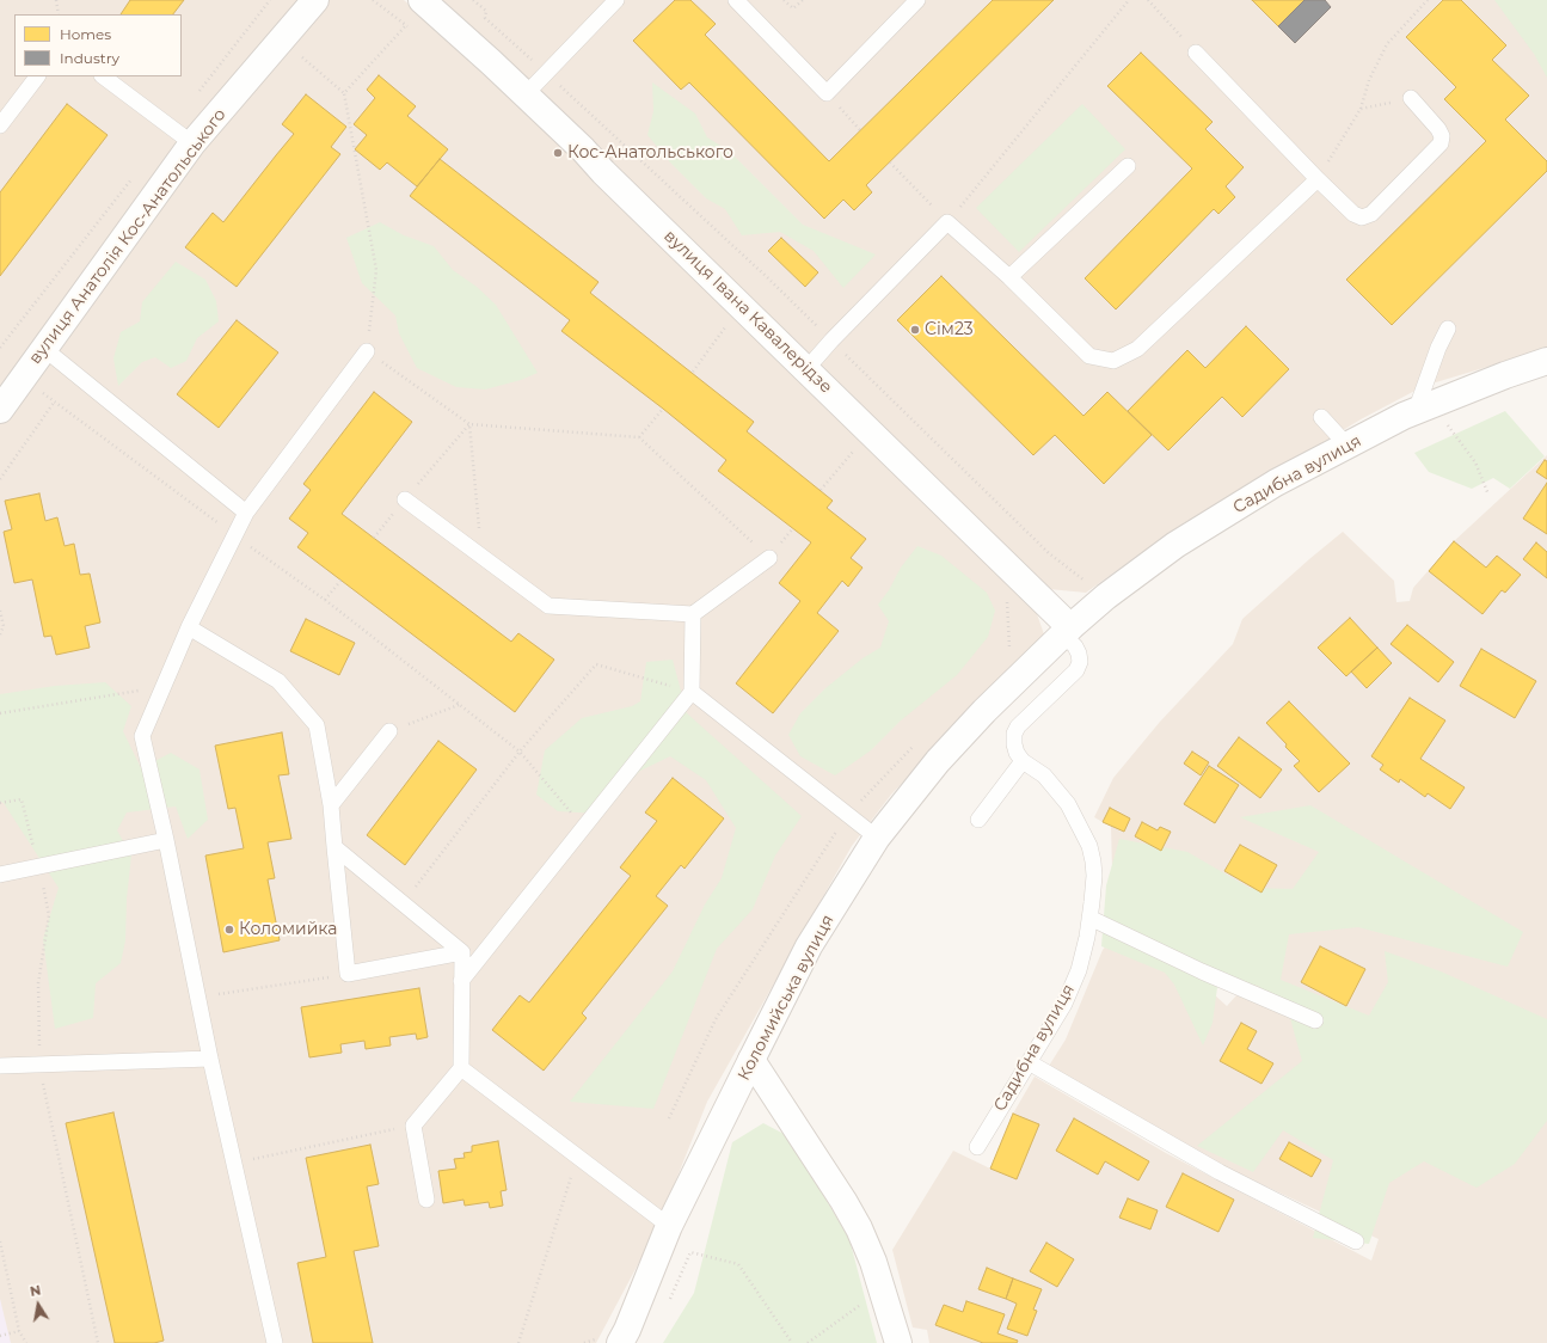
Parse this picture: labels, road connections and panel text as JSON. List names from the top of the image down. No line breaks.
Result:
{"streets":{"street":["вулиця Анатолія Кос-Анатольського","вулиця Івана Кавалерідзе","Садибна вулиця","Коломийська вулиця"]},"crossings":[["вулиця Івана Кавалерідзе","Садибна вулиця"],["вулиця Івана Кавалерідзе","Коломийська вулиця"],["Садибна вулиця","Коломийська вулиця"]],"places":["Кос-Анатольського","Сім23","Коломийка"],"legend":["Homes","Industry"],"north":"top"}
